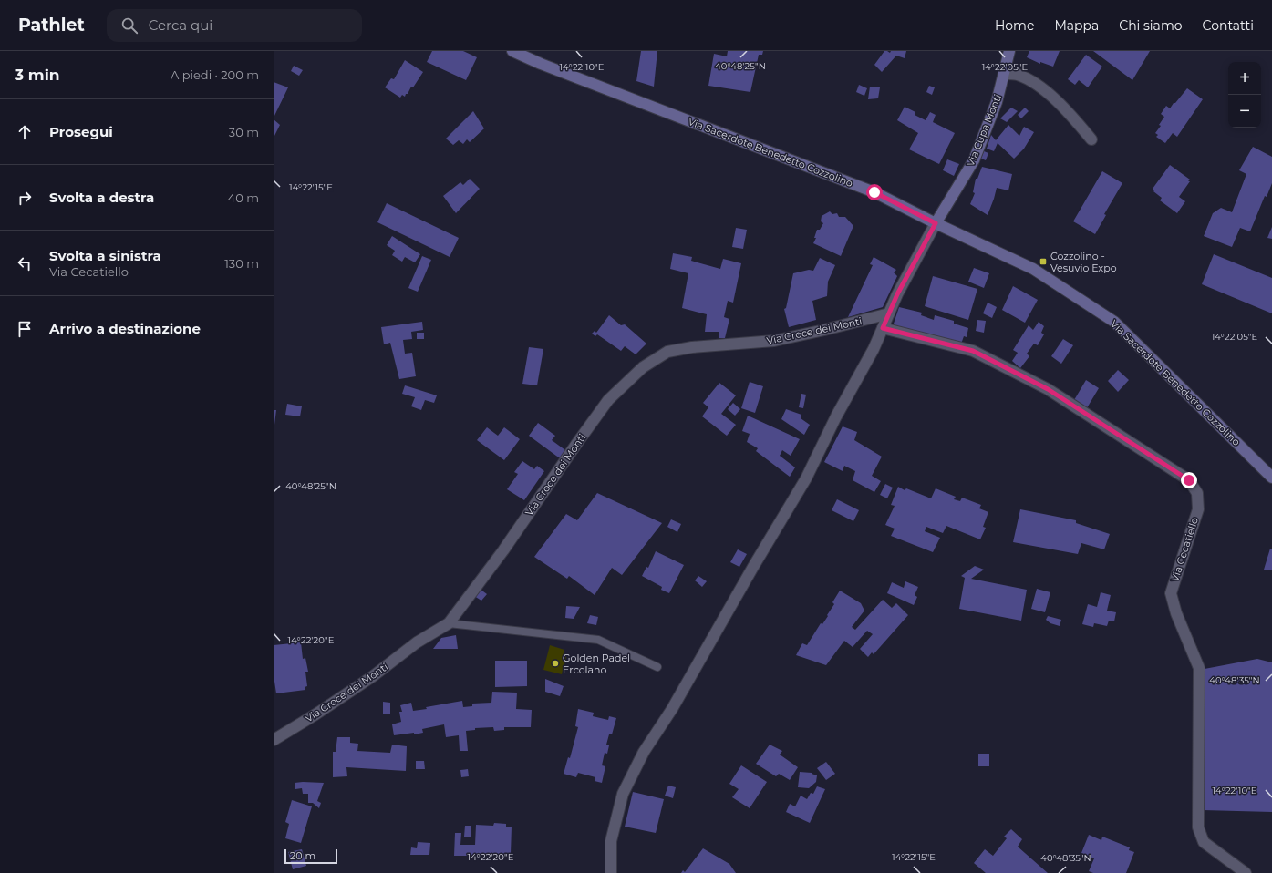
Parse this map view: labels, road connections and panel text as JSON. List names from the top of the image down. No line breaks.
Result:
{"streets":{"main road":["Via Cupa Monti","Via Sacerdote Benedetto Cozzolino"],"street":["Via Croce dei Monti","Via Cecatiello"]},"crossings":[["Via Cupa Monti","Via Sacerdote Benedetto Cozzolino"]],"places":{"transit":["Cozzolino - Vesuvio Expo"],"other":["Golden Padel Ercolano"]},"scale_bar":"20 m","page":{"header":"Pathlet","search":"Cerca qui","nav":["Home","Mappa","Chi siamo","Contatti"],"heading":["3 min","A piedi · 200 m"],"map_buttons":["+","−"],"list":[["Prosegui","30 m"],["Svolta a destra","40 m"],["Svolta a sinistra","Via Cecatiello","130 m"],"Arrivo a destinazione"],"scale":"20 m"},"coordinates":["40°48'25\"N","14°22'10\"E","14°22'05\"E","14°22'15\"E","14°22'20\"E","40°48'35\"N"]}
